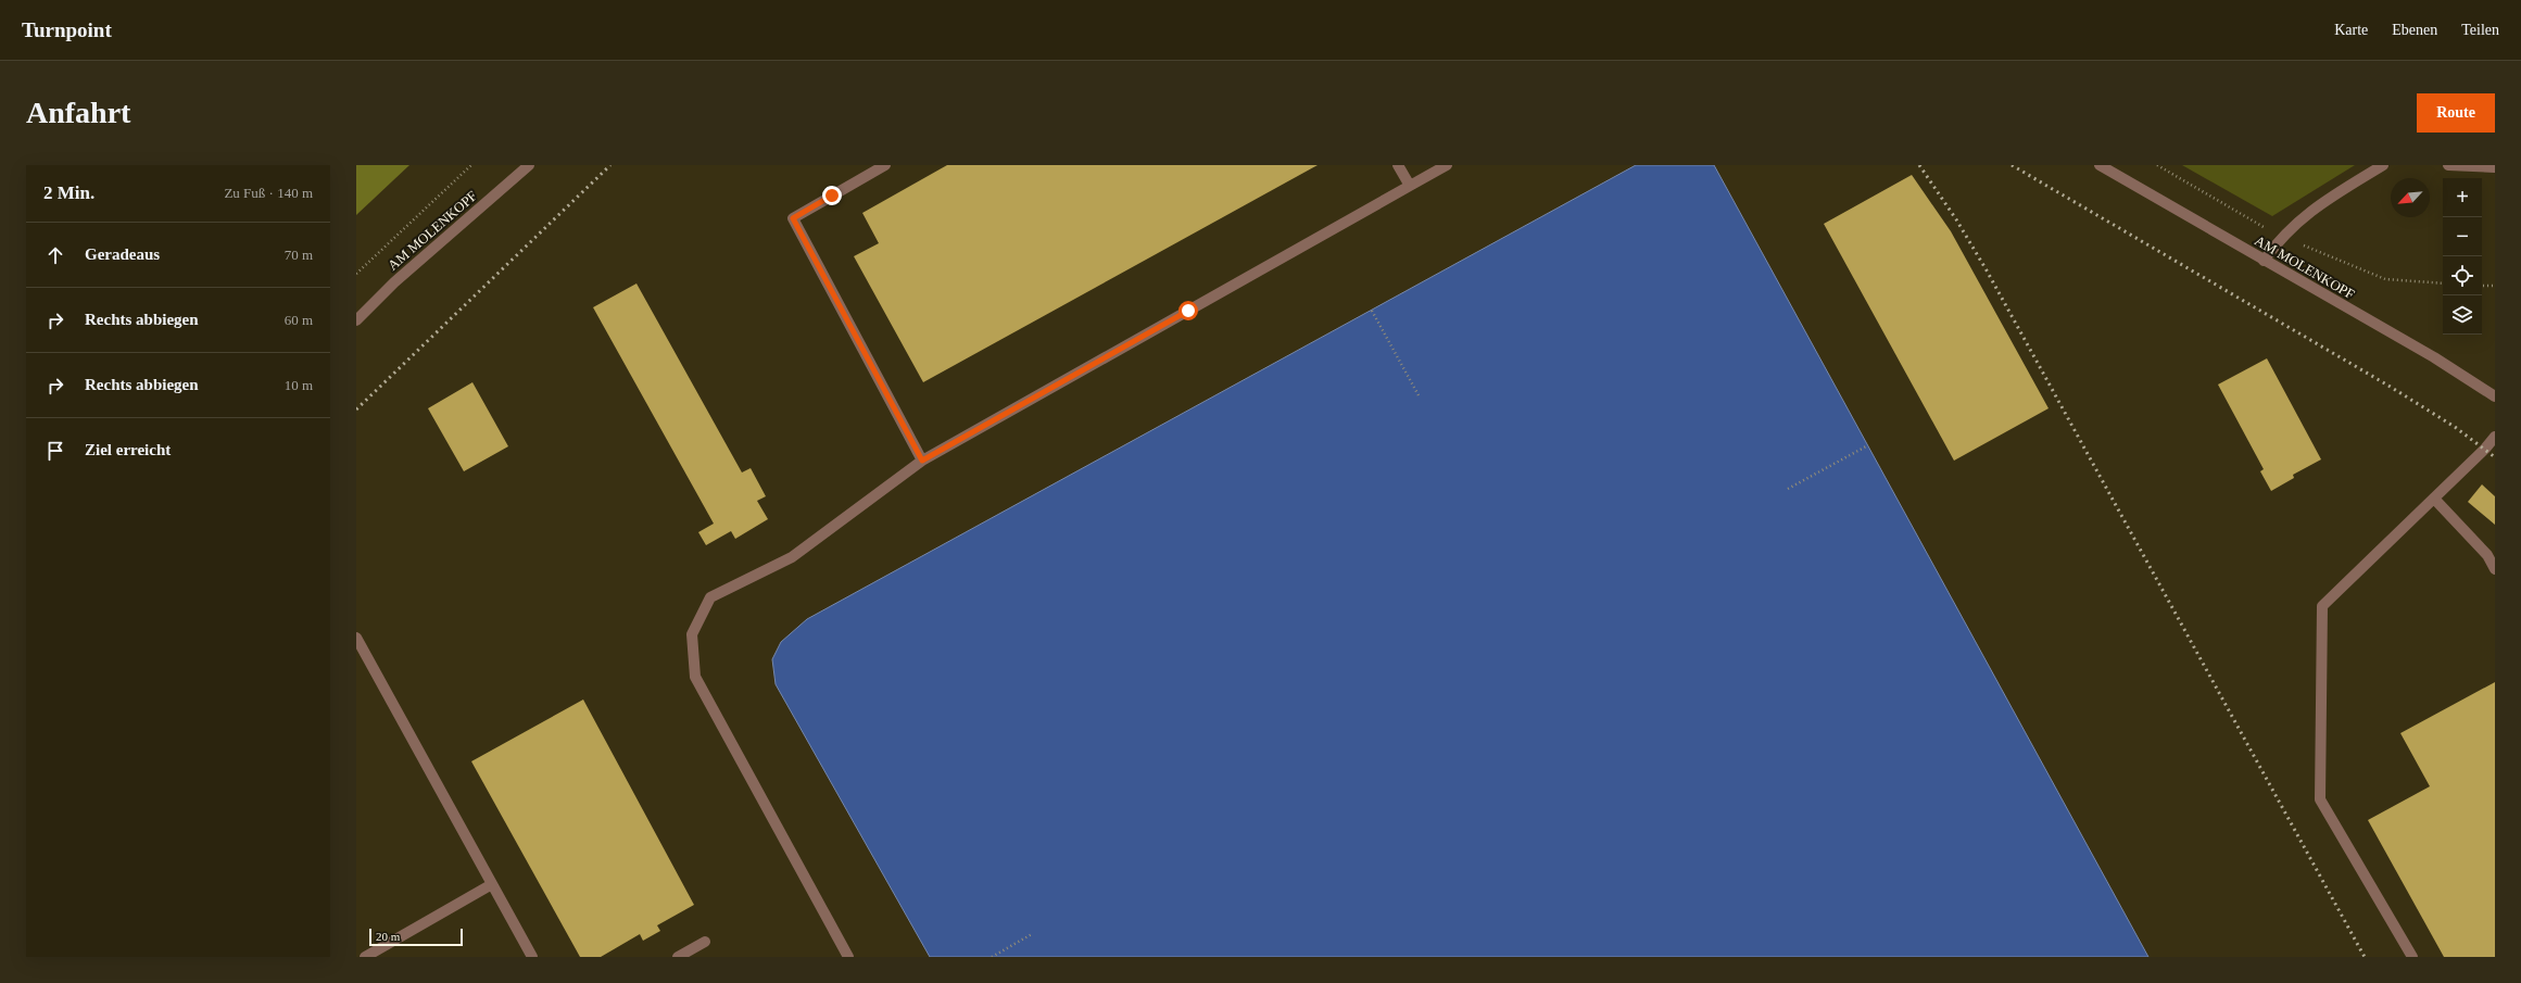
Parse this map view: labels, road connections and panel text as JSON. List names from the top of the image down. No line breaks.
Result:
{"streets":{"street":["AM MOLENKOPF"]},"scale_bar":"20 m","north":"bottom left","page":{"header":"Turnpoint","nav":["Karte","Ebenen","Teilen"],"buttons":"Route","title":"Anfahrt","heading":["2 Min.","Zu Fuß · 140 m"],"map_buttons":["+","−"],"list":[["Geradeaus","70 m"],["Rechts abbiegen","60 m"],["Rechts abbiegen","10 m"],"Ziel erreicht"],"scale":"20 m"}}
